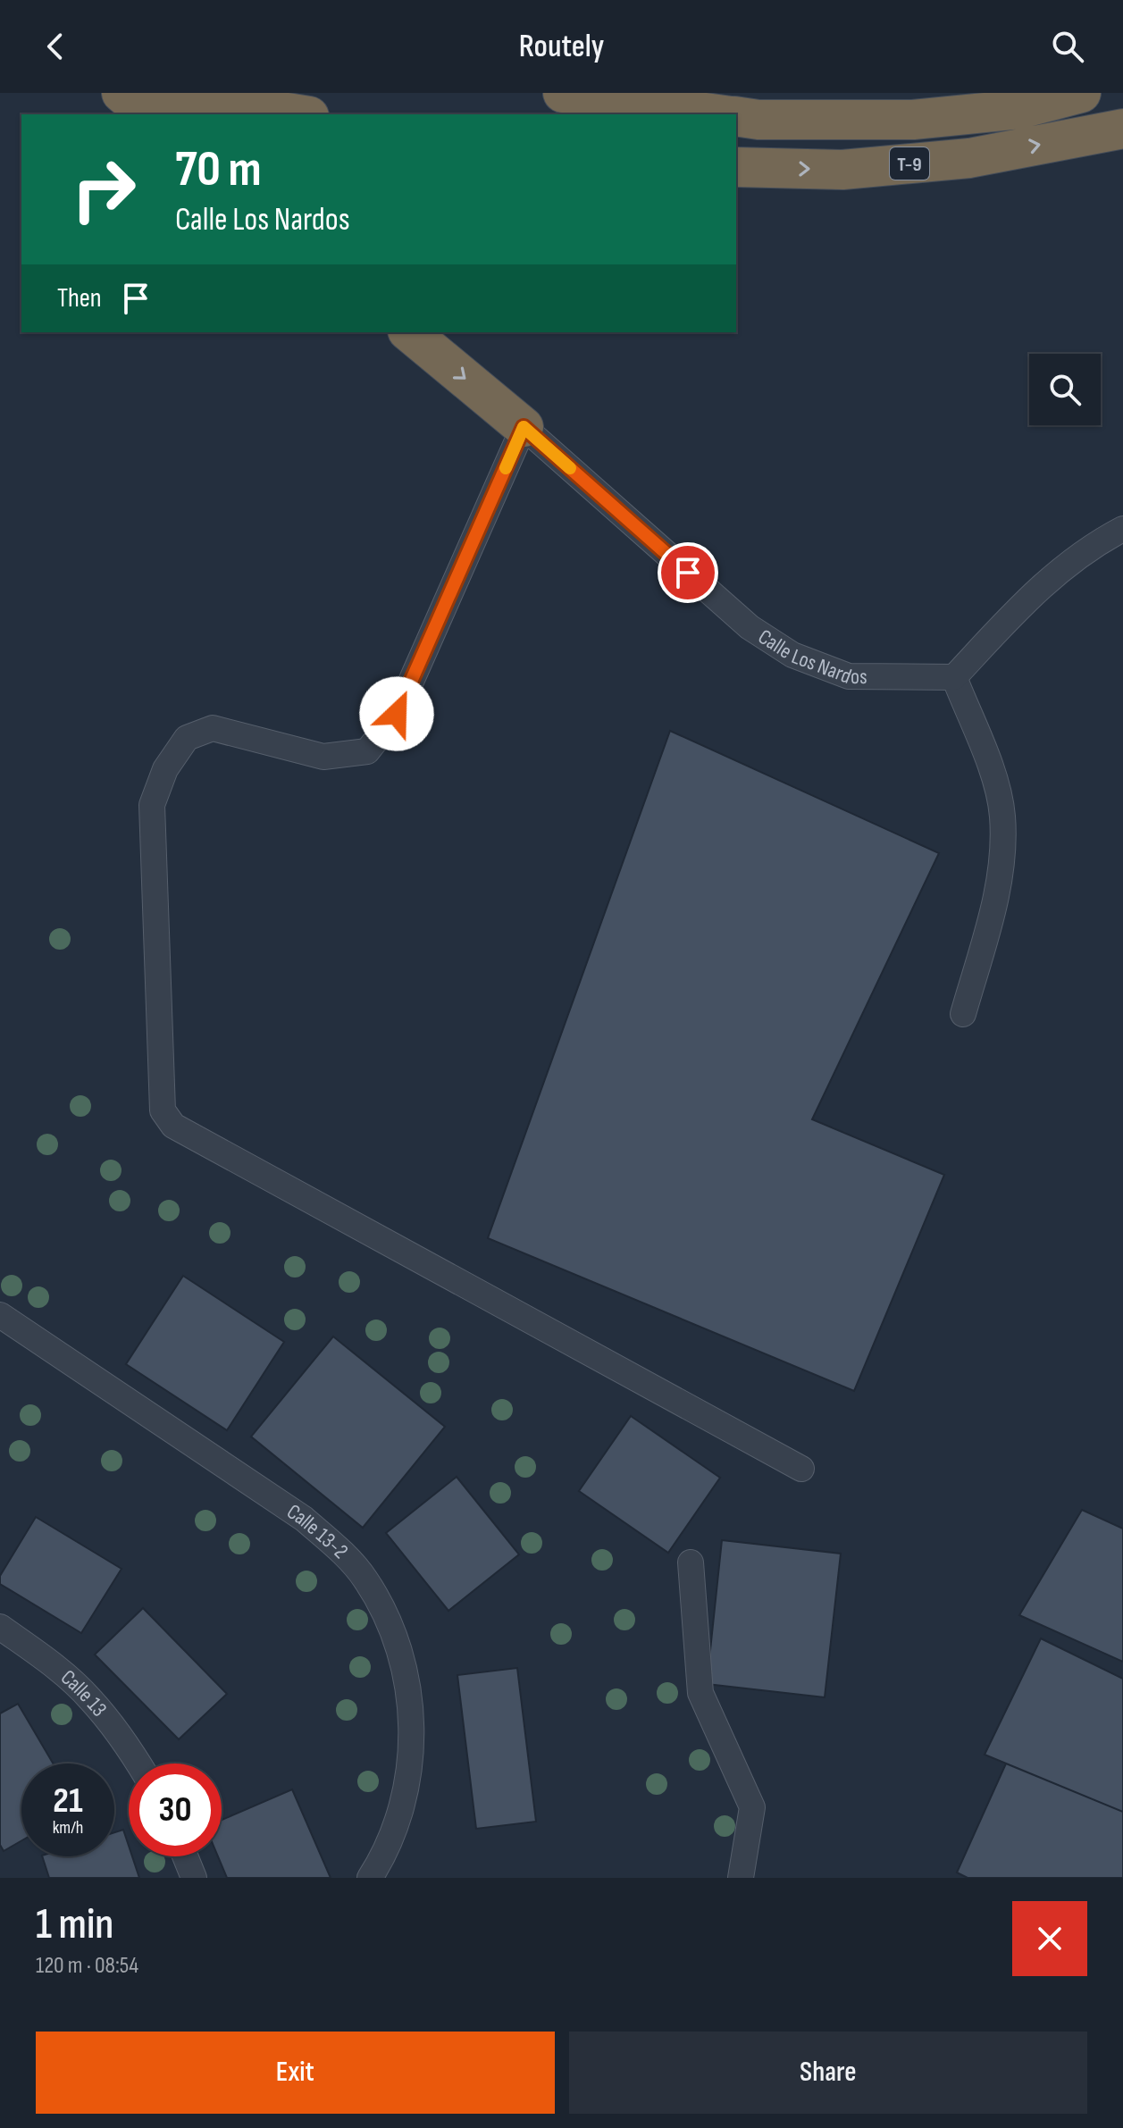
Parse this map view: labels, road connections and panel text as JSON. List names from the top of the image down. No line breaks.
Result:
{"streets":{"highway":["T-9"],"street":["Calle Los Nardos","Calle 13-2","Calle 13"]},"page":{"header":"Routely","turn":["70 m","Calle Los Nardos"],"then":"Then","speed":"21 km/h","limit":"30","heading":["1 min","120 m · 08:54"],"buttons":["Exit","Share"]}}
